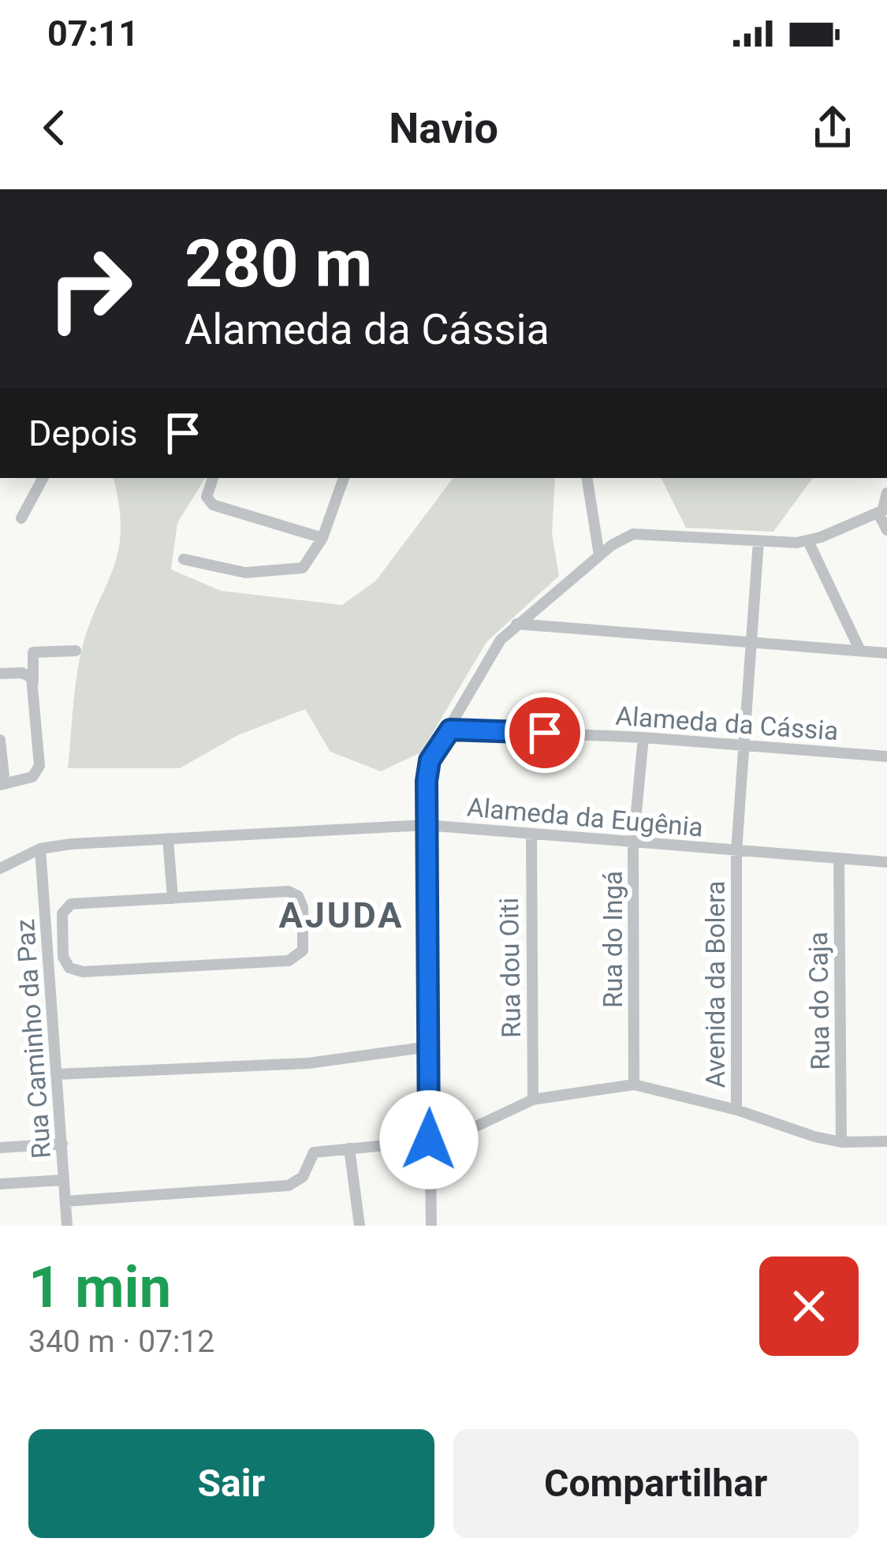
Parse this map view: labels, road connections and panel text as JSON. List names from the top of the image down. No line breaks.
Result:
{"streets":{"street":["Alameda da Cássia","Alameda da Eugênia","Rua do Ingá","Rua dou Oiti","Avenida da Bolera","Rua do Caja","Rua Caminho da Paz"]},"crossings":[["Alameda da Cássia","Rua do Ingá"],["Alameda da Cássia","Avenida da Bolera"],["Alameda da Eugênia","Rua do Ingá"],["Alameda da Eugênia","Rua dou Oiti"],["Alameda da Eugênia","Avenida da Bolera"],["Alameda da Eugênia","Rua do Caja"],["Alameda da Eugênia","Rua Caminho da Paz"]],"districts":["AJUDA"],"page":{"status":"07:11","header":"Navio","turn":["280 m","Alameda da Cássia"],"then":"Depois","heading":["1 min","340 m · 07:12"],"buttons":["Sair","Compartilhar"]}}
